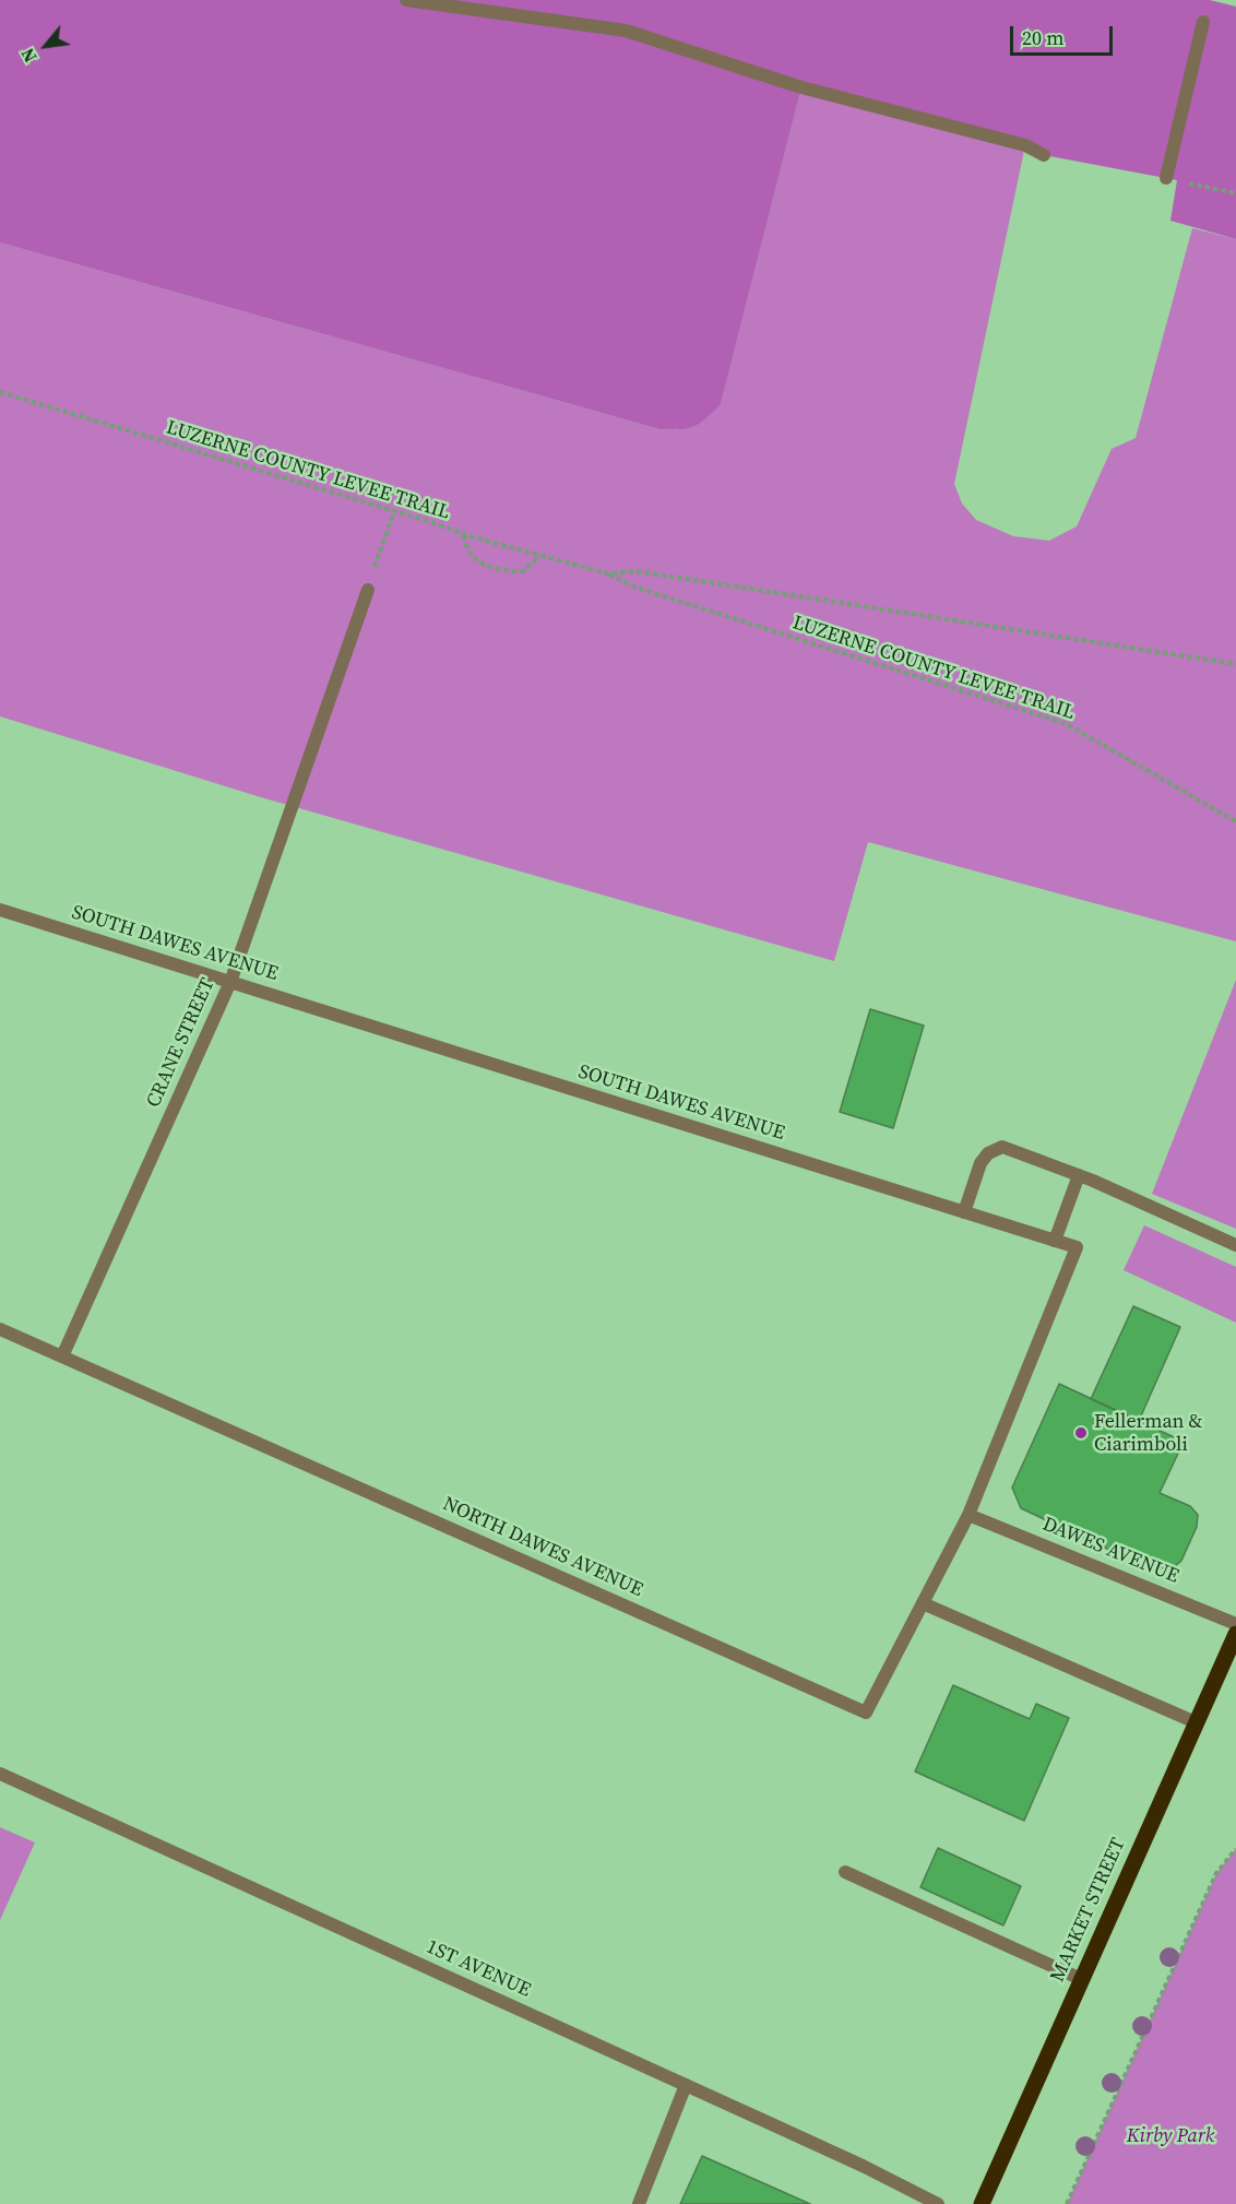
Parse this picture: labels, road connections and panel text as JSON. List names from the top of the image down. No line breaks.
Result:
{"streets":{"main road":["MARKET STREET"],"street":["SOUTH DAWES AVENUE","CRANE STREET","NORTH DAWES AVENUE","DAWES AVENUE","1ST AVENUE"],"path":["LUZERNE COUNTY LEVEE TRAIL"]},"crossings":[["SOUTH DAWES AVENUE","CRANE STREET"],["SOUTH DAWES AVENUE","NORTH DAWES AVENUE"],["SOUTH DAWES AVENUE","DAWES AVENUE"],["CRANE STREET","NORTH DAWES AVENUE"],["NORTH DAWES AVENUE","DAWES AVENUE"]],"parks":["Kirby Park"],"places":["Fellerman & Ciarimboli"],"scale_bar":"20 m","north":"bottom left"}
